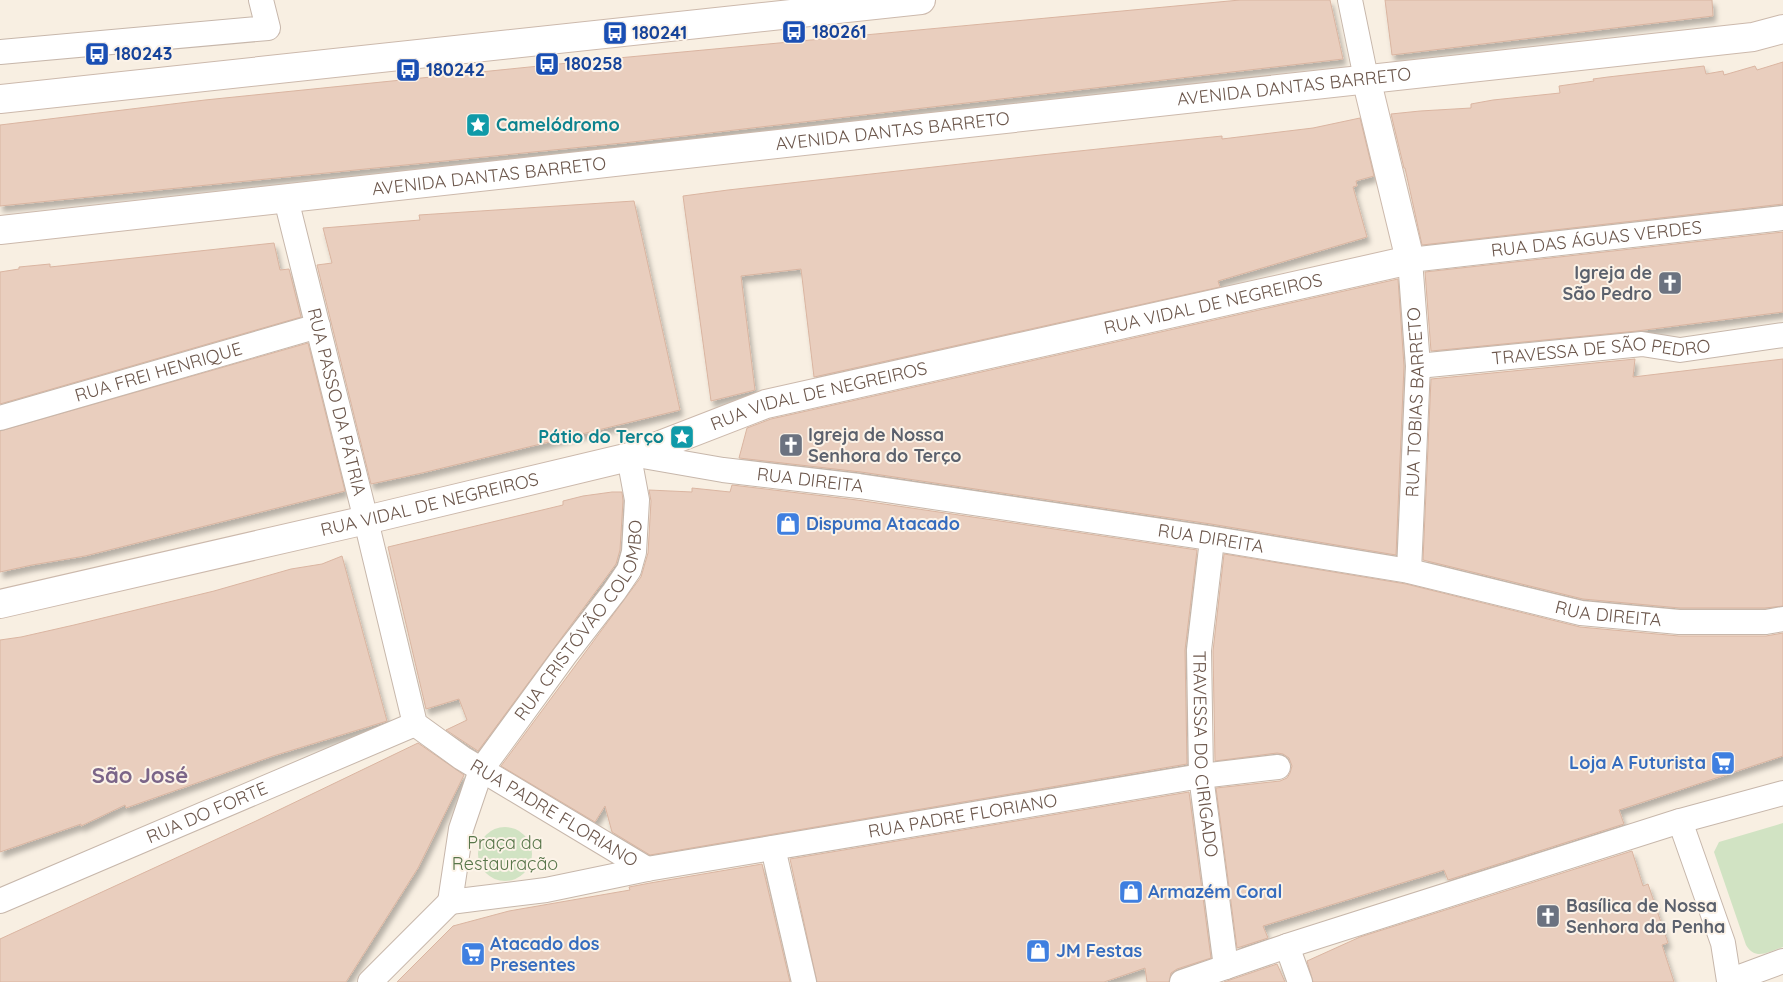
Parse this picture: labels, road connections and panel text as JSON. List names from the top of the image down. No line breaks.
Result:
{"streets":{"main road":["AVENIDA DANTAS BARRETO","RUA VIDAL DE NEGREIROS","RUA TOBIAS BARRETO"],"street":["RUA DAS ÁGUAS VERDES","TRAVESSA DE SÃO PEDRO","RUA FREI HENRIQUE","RUA PASSO DA PÁTRIA","RUA DIREITA","RUA CRISTÓVÃO COLOMBO","TRAVESSA DO CIRIGADO","RUA DO FORTE","RUA PADRE FLORIANO"]},"crossings":[["AVENIDA DANTAS BARRETO","RUA PASSO DA PÁTRIA"],["AVENIDA DANTAS BARRETO","RUA TOBIAS BARRETO"],["RUA DAS ÁGUAS VERDES","RUA VIDAL DE NEGREIROS"],["RUA DAS ÁGUAS VERDES","RUA TOBIAS BARRETO"],["RUA VIDAL DE NEGREIROS","RUA PASSO DA PÁTRIA"],["RUA VIDAL DE NEGREIROS","RUA TOBIAS BARRETO"],["RUA VIDAL DE NEGREIROS","RUA DIREITA"],["RUA VIDAL DE NEGREIROS","RUA CRISTÓVÃO COLOMBO"],["TRAVESSA DE SÃO PEDRO","RUA TOBIAS BARRETO"],["RUA FREI HENRIQUE","RUA PASSO DA PÁTRIA"],["RUA PASSO DA PÁTRIA","RUA DO FORTE"],["RUA TOBIAS BARRETO","RUA DIREITA"],["RUA DIREITA","RUA CRISTÓVÃO COLOMBO"],["RUA DIREITA","TRAVESSA DO CIRIGADO"],["RUA CRISTÓVÃO COLOMBO","RUA PADRE FLORIANO"],["TRAVESSA DO CIRIGADO","RUA PADRE FLORIANO"]],"districts":["São José"],"parks":["Praça da Restauração"],"places":{"bus stop":["180261","180241","180243","180258","180242"],"place":["Camelódromo","Pátio do Terço"],"church":["Igreja de São Pedro","Igreja de Nossa Senhora do Terço","Basílica de Nossa Senhora da Penha"],"shop":["Dispuma Atacado","Armazém Coral","JM Festas"],"supermarket":["Loja A Futurista","Atacado dos Presentes"]}}
